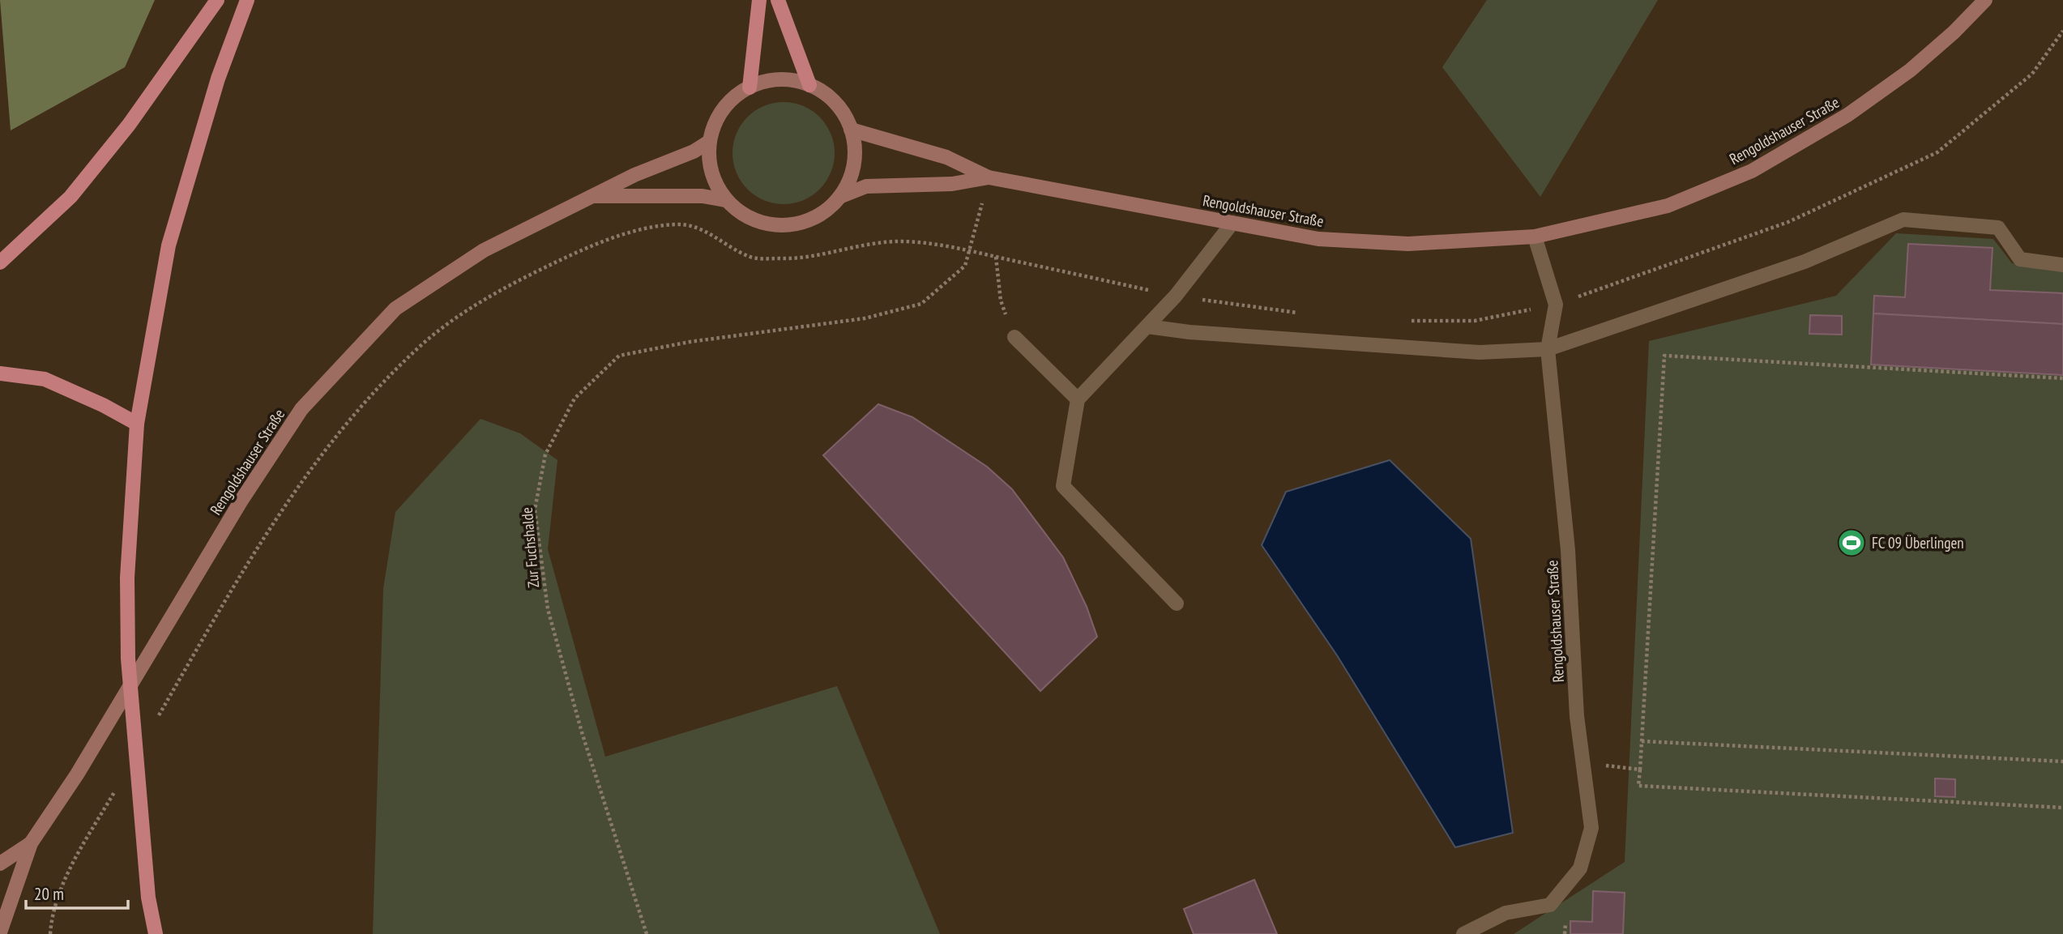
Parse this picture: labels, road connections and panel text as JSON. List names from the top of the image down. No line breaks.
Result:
{"streets":{"street":["Rengoldshauser Straße"],"path":["Zur Fuchshalde"]},"crossings":[["Rengoldshauser Straße","Zur Fuchshalde"]],"places":{"sports":["FC 09 Überlingen"]},"scale_bar":"20 m"}
